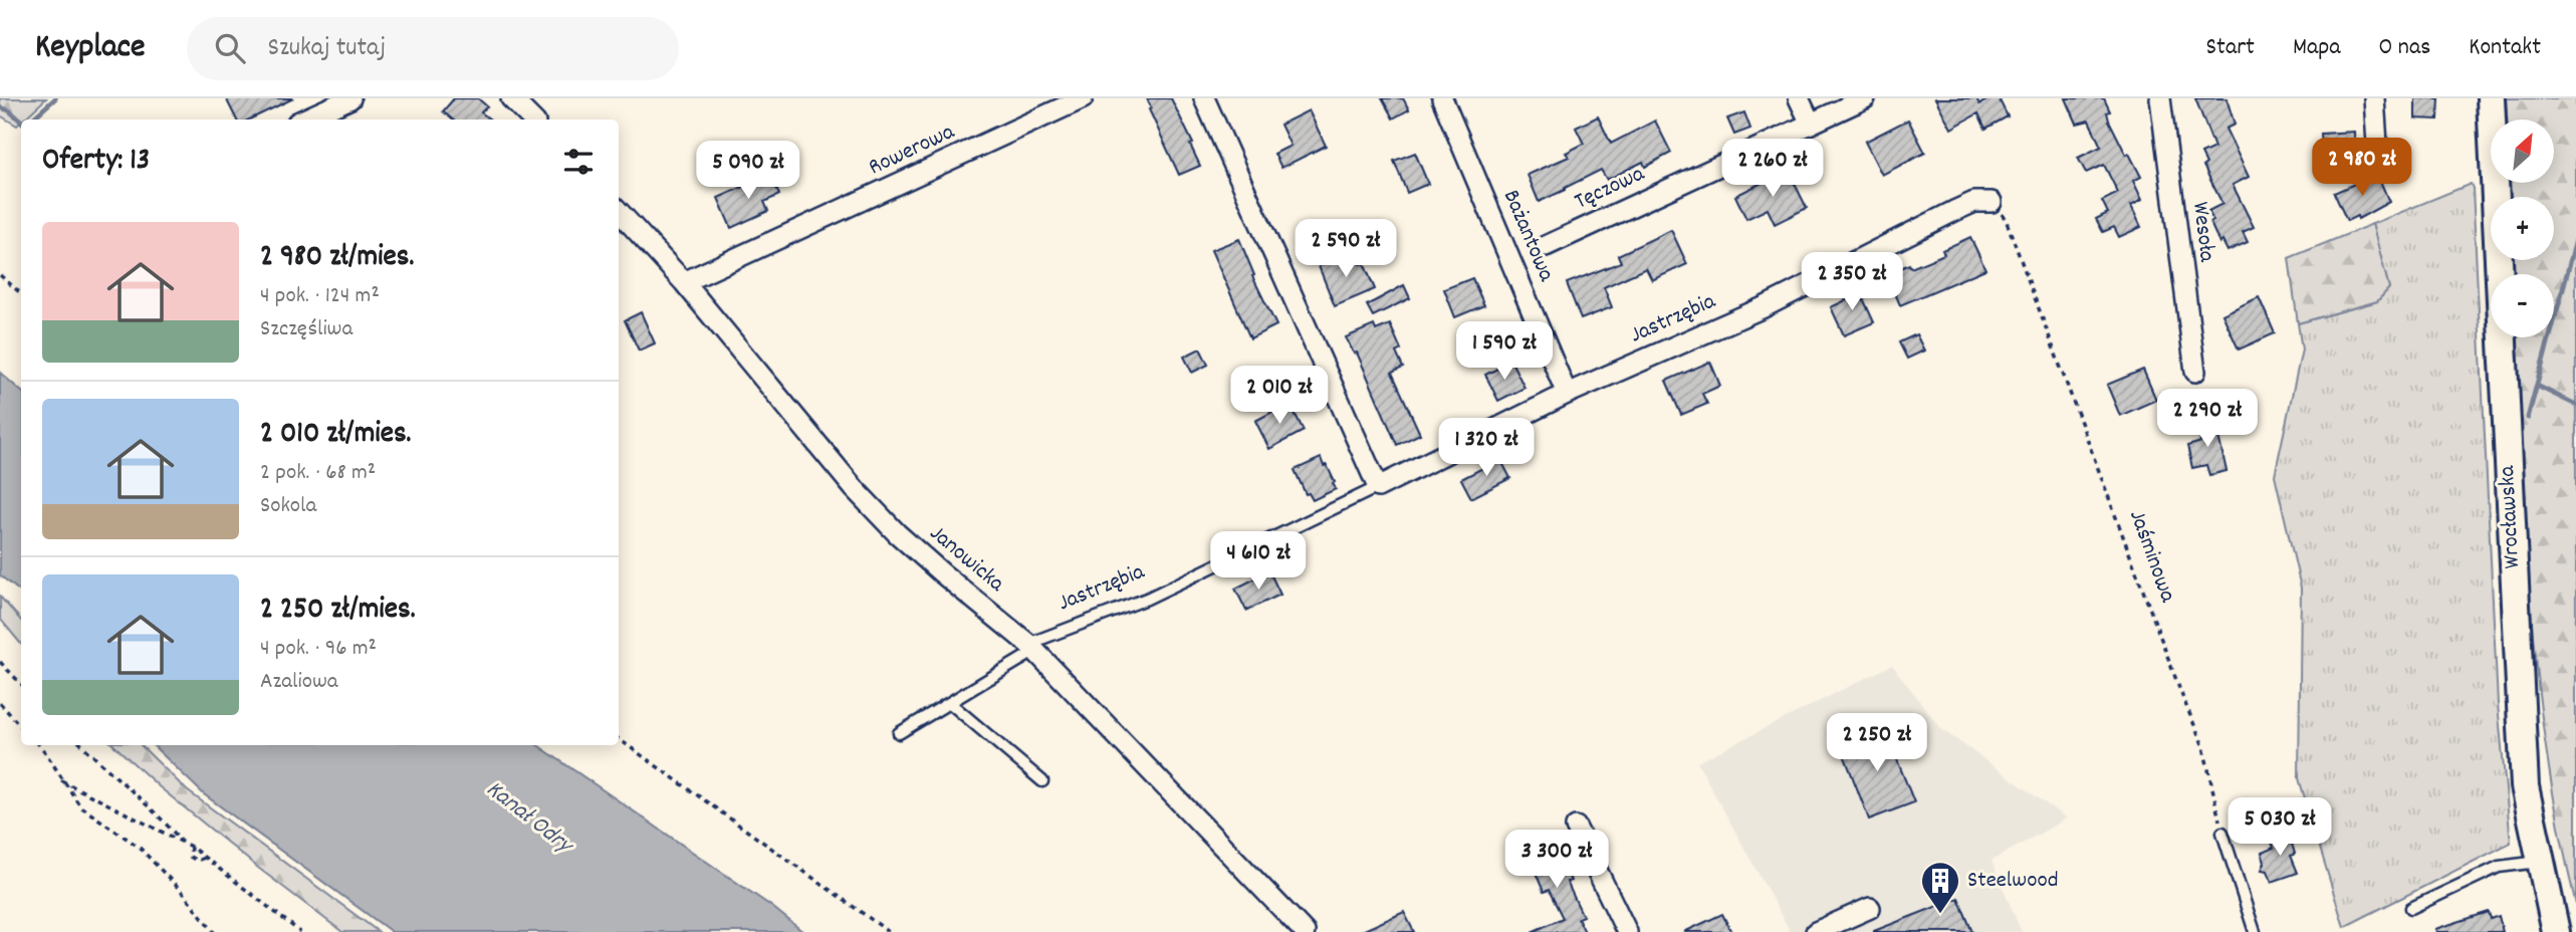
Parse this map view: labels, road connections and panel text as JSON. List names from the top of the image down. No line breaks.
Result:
{"streets":{"main road":["Wrocławska"],"street":["Rowerowa","Tęczowa","Wesoła","Bażantowa","Jastrzębia","Janowicka"],"path":["Jaśminowa"]},"crossings":[["Rowerowa","Janowicka"],["Bażantowa","Jastrzębia"],["Jastrzębia","Jaśminowa"],["Jastrzębia","Janowicka"]],"water":["Kanał Odry"],"places":{"building":["Steelwood"]},"north":"top right","page":{"header":"Keyplace","search":"Szukaj tutaj","nav":["Start","Mapa","O nas","Kontakt"],"map_buttons":["+","−"],"heading":"Oferty: 13","price":["2 980 zł","2 260 zł","5 090 zł","2 590 zł","2 350 zł","1 590 zł","2 010 zł","2 290 zł","1 320 zł","4 610 zł","2 250 zł","5 030 zł","3 300 zł"],"list":[{"name":"2 980 zł/mies.","note":"4 pok. · 124 m² · Szczęśliwa"},{"name":"2 010 zł/mies.","note":"2 pok. · 68 m² · Sokola"},{"name":"2 250 zł/mies.","note":"4 pok. · 96 m² · Azaliowa"}]}}
